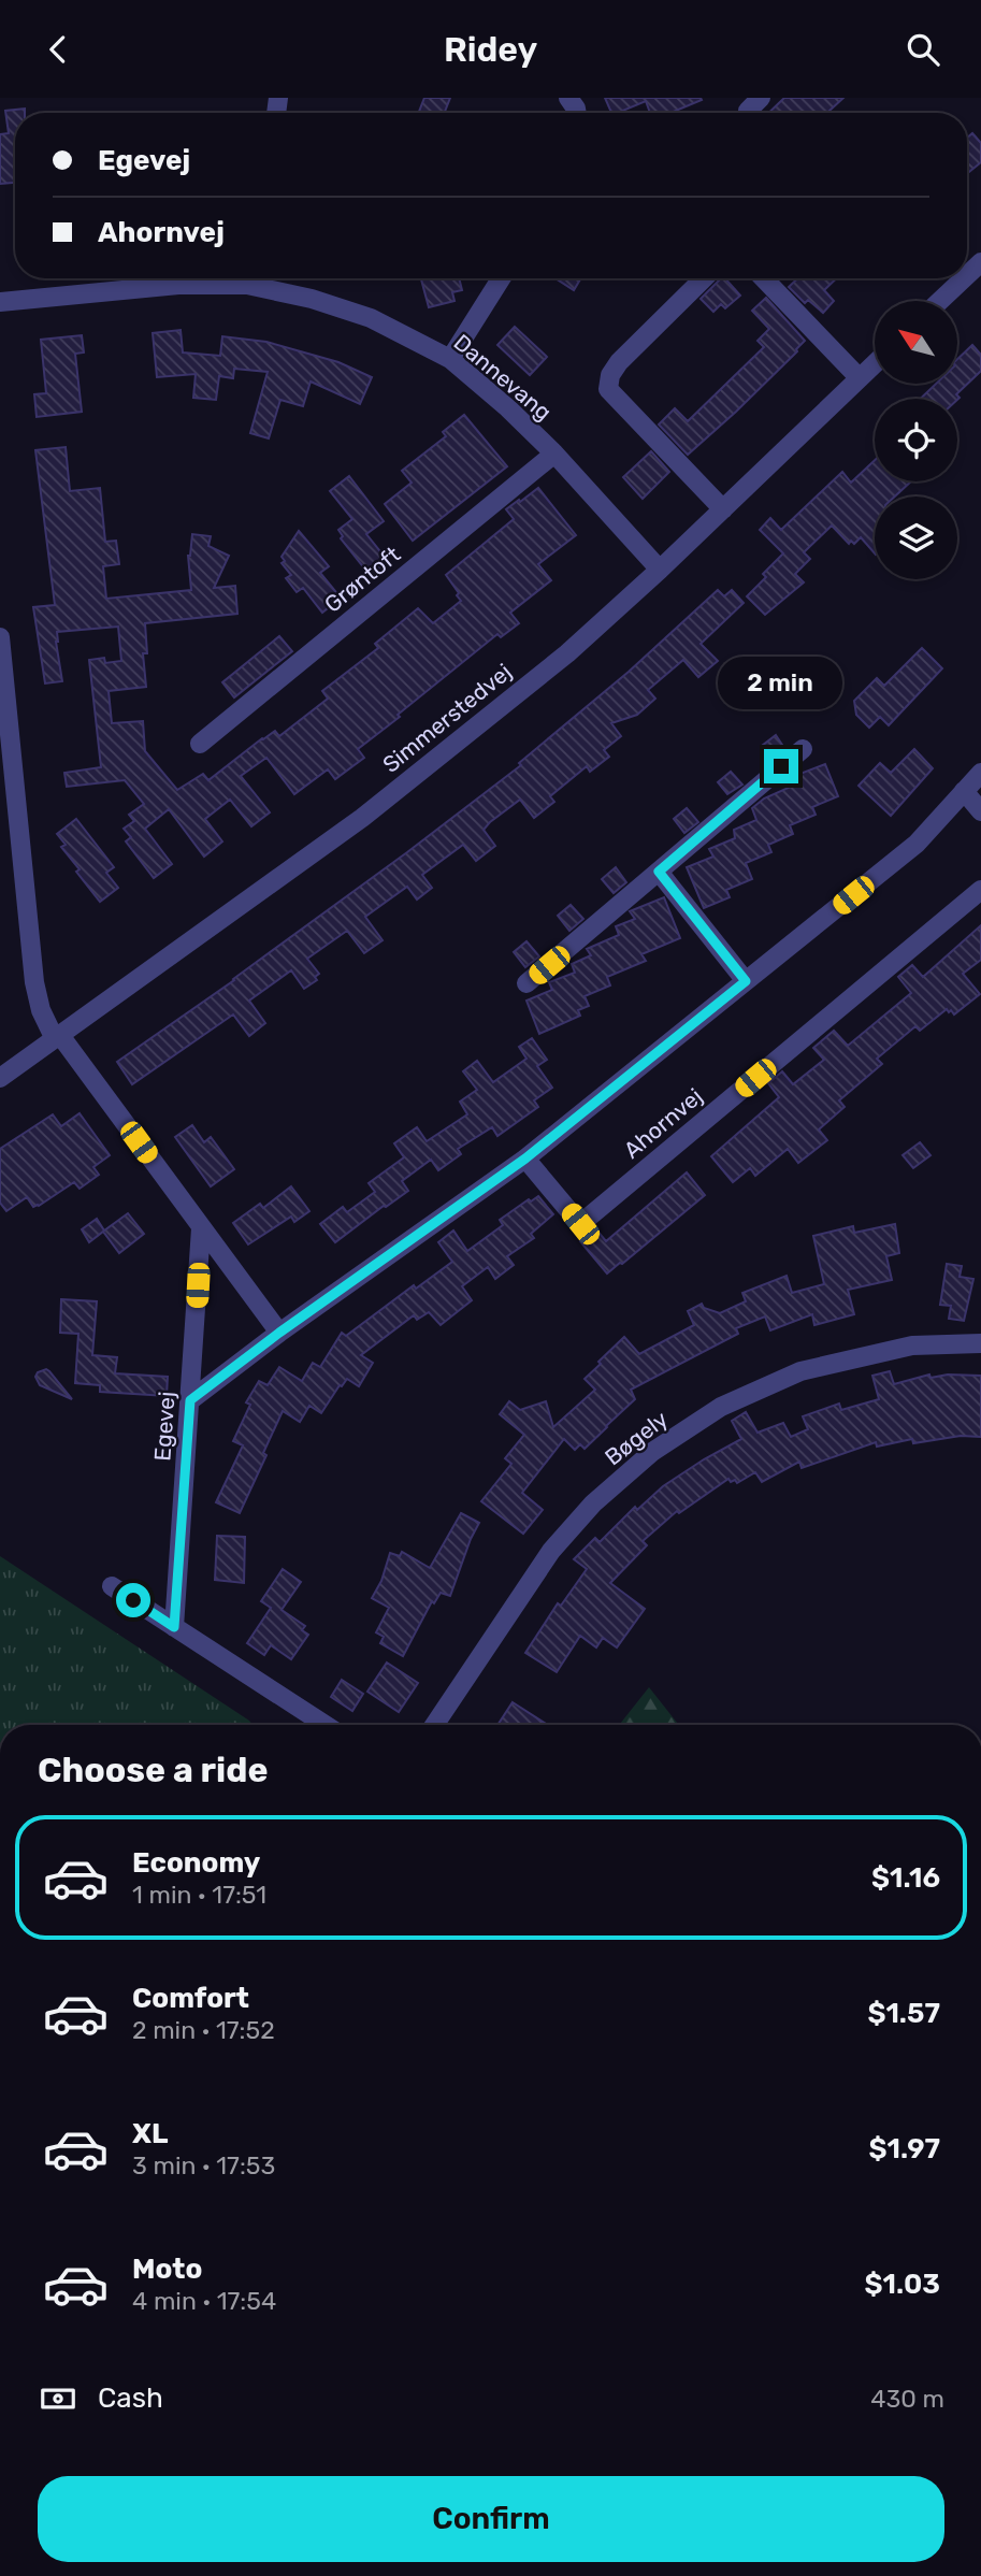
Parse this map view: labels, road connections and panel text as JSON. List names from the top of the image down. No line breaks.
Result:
{"streets":{"street":["Dannevang","Grøntoft","Simmerstedvej","Ahornvej","Egevej","Bøgely"]},"crossings":[["Dannevang","Grøntoft"],["Dannevang","Simmerstedvej"]],"north":"top left","page":{"header":"Ridey","banner":["Egevej","Ahornvej"],"bubble":"2 min","heading":"Choose a ride","list":[{"name":"Economy","note":"1 min · 17:51","value":"$1.16"},{"name":"Comfort","note":"2 min · 17:52","value":"$1.57"},{"name":"XL","note":"3 min · 17:53","value":"$1.97"},{"name":"Moto","note":"4 min · 17:54","value":"$1.03"}],"pay":["Cash","430 m"],"buttons":"Confirm"}}
